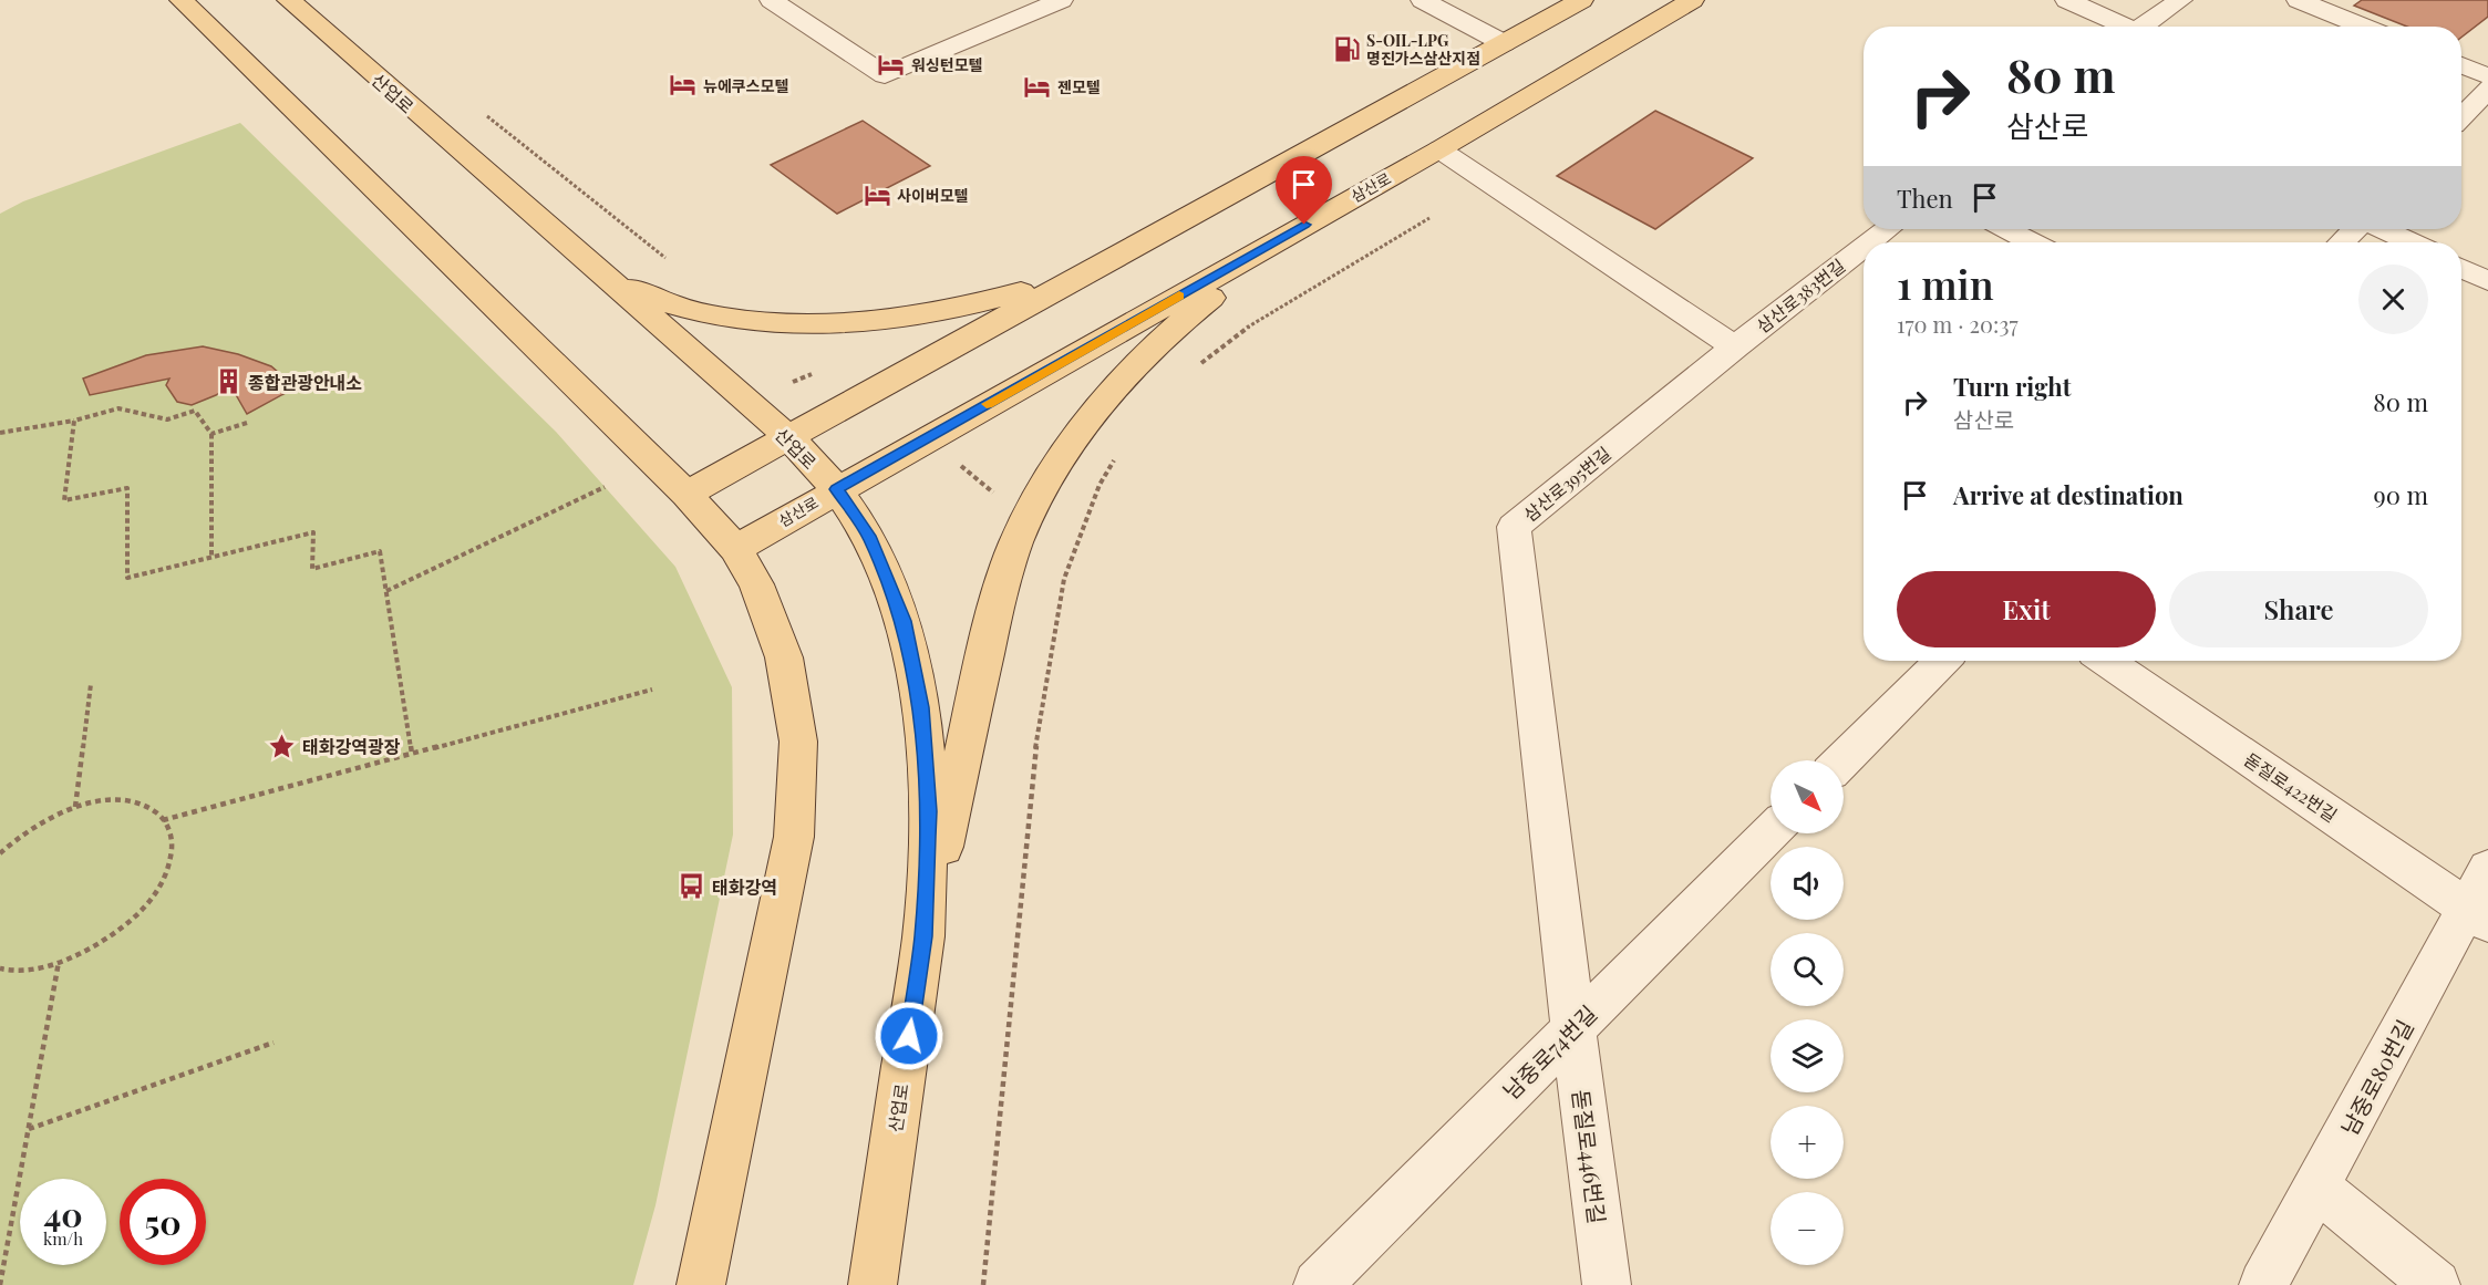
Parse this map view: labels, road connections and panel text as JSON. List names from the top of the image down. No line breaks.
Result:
{"streets":{"main road":["산업로","삼산로"],"street":["삼산로383번길","삼산로395번길","돋질로422번길","남중로74번길","남중로80번길","돋질로446번길"]},"crossings":[["산업로","삼산로"],["삼산로383번길","삼산로395번길"],["삼산로395번길","남중로74번길"],["삼산로395번길","돋질로446번길"],["돋질로422번길","남중로80번길"],["남중로74번길","돋질로446번길"]],"places":{"fuel station":["S-OIL-LPG 명진가스삼산지점"],"hotel":["워싱턴모텔","뉴에쿠스모텔","젠모텔","사이버모텔"],"building":["종합관광안내소"],"place":["태화강역광장"],"bus stop":["태화강역"]},"north":"bottom right","page":{"turn":["80 m","삼산로"],"then":"Then","heading":["1 min","170 m · 20:37"],"list":[{"name":"Turn right","note":"삼산로","value":"80 m"},{"name":"Arrive at destination","value":"90 m"}],"buttons":["Exit","Share"],"map_buttons":["+","−"],"speed":"40 km/h","limit":"50"}}
